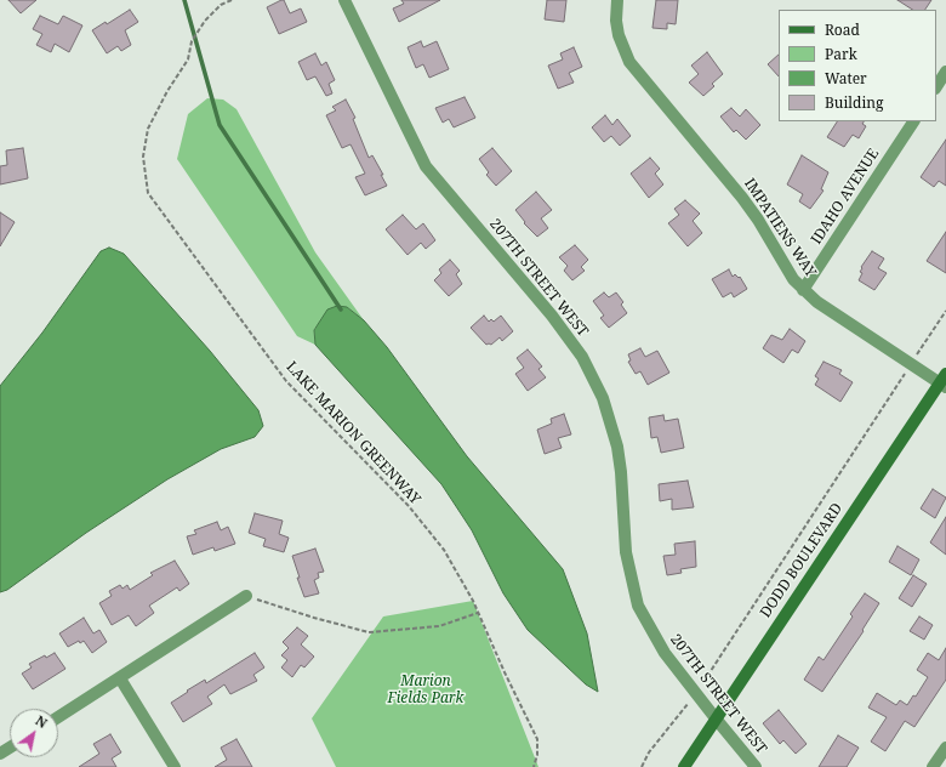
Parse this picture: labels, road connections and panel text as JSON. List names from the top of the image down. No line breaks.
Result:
{"streets":{"main road":["DODD BOULEVARD"],"street":["IDAHO AVENUE","IMPATIENS WAY","207TH STREET WEST"],"path":["LAKE MARION GREENWAY"]},"crossings":[["IDAHO AVENUE","IMPATIENS WAY"],["IMPATIENS WAY","DODD BOULEVARD"],["207TH STREET WEST","DODD BOULEVARD"]],"parks":["Marion Fields Park"],"legend":["Road","Park","Water","Building"],"north":"top right"}
